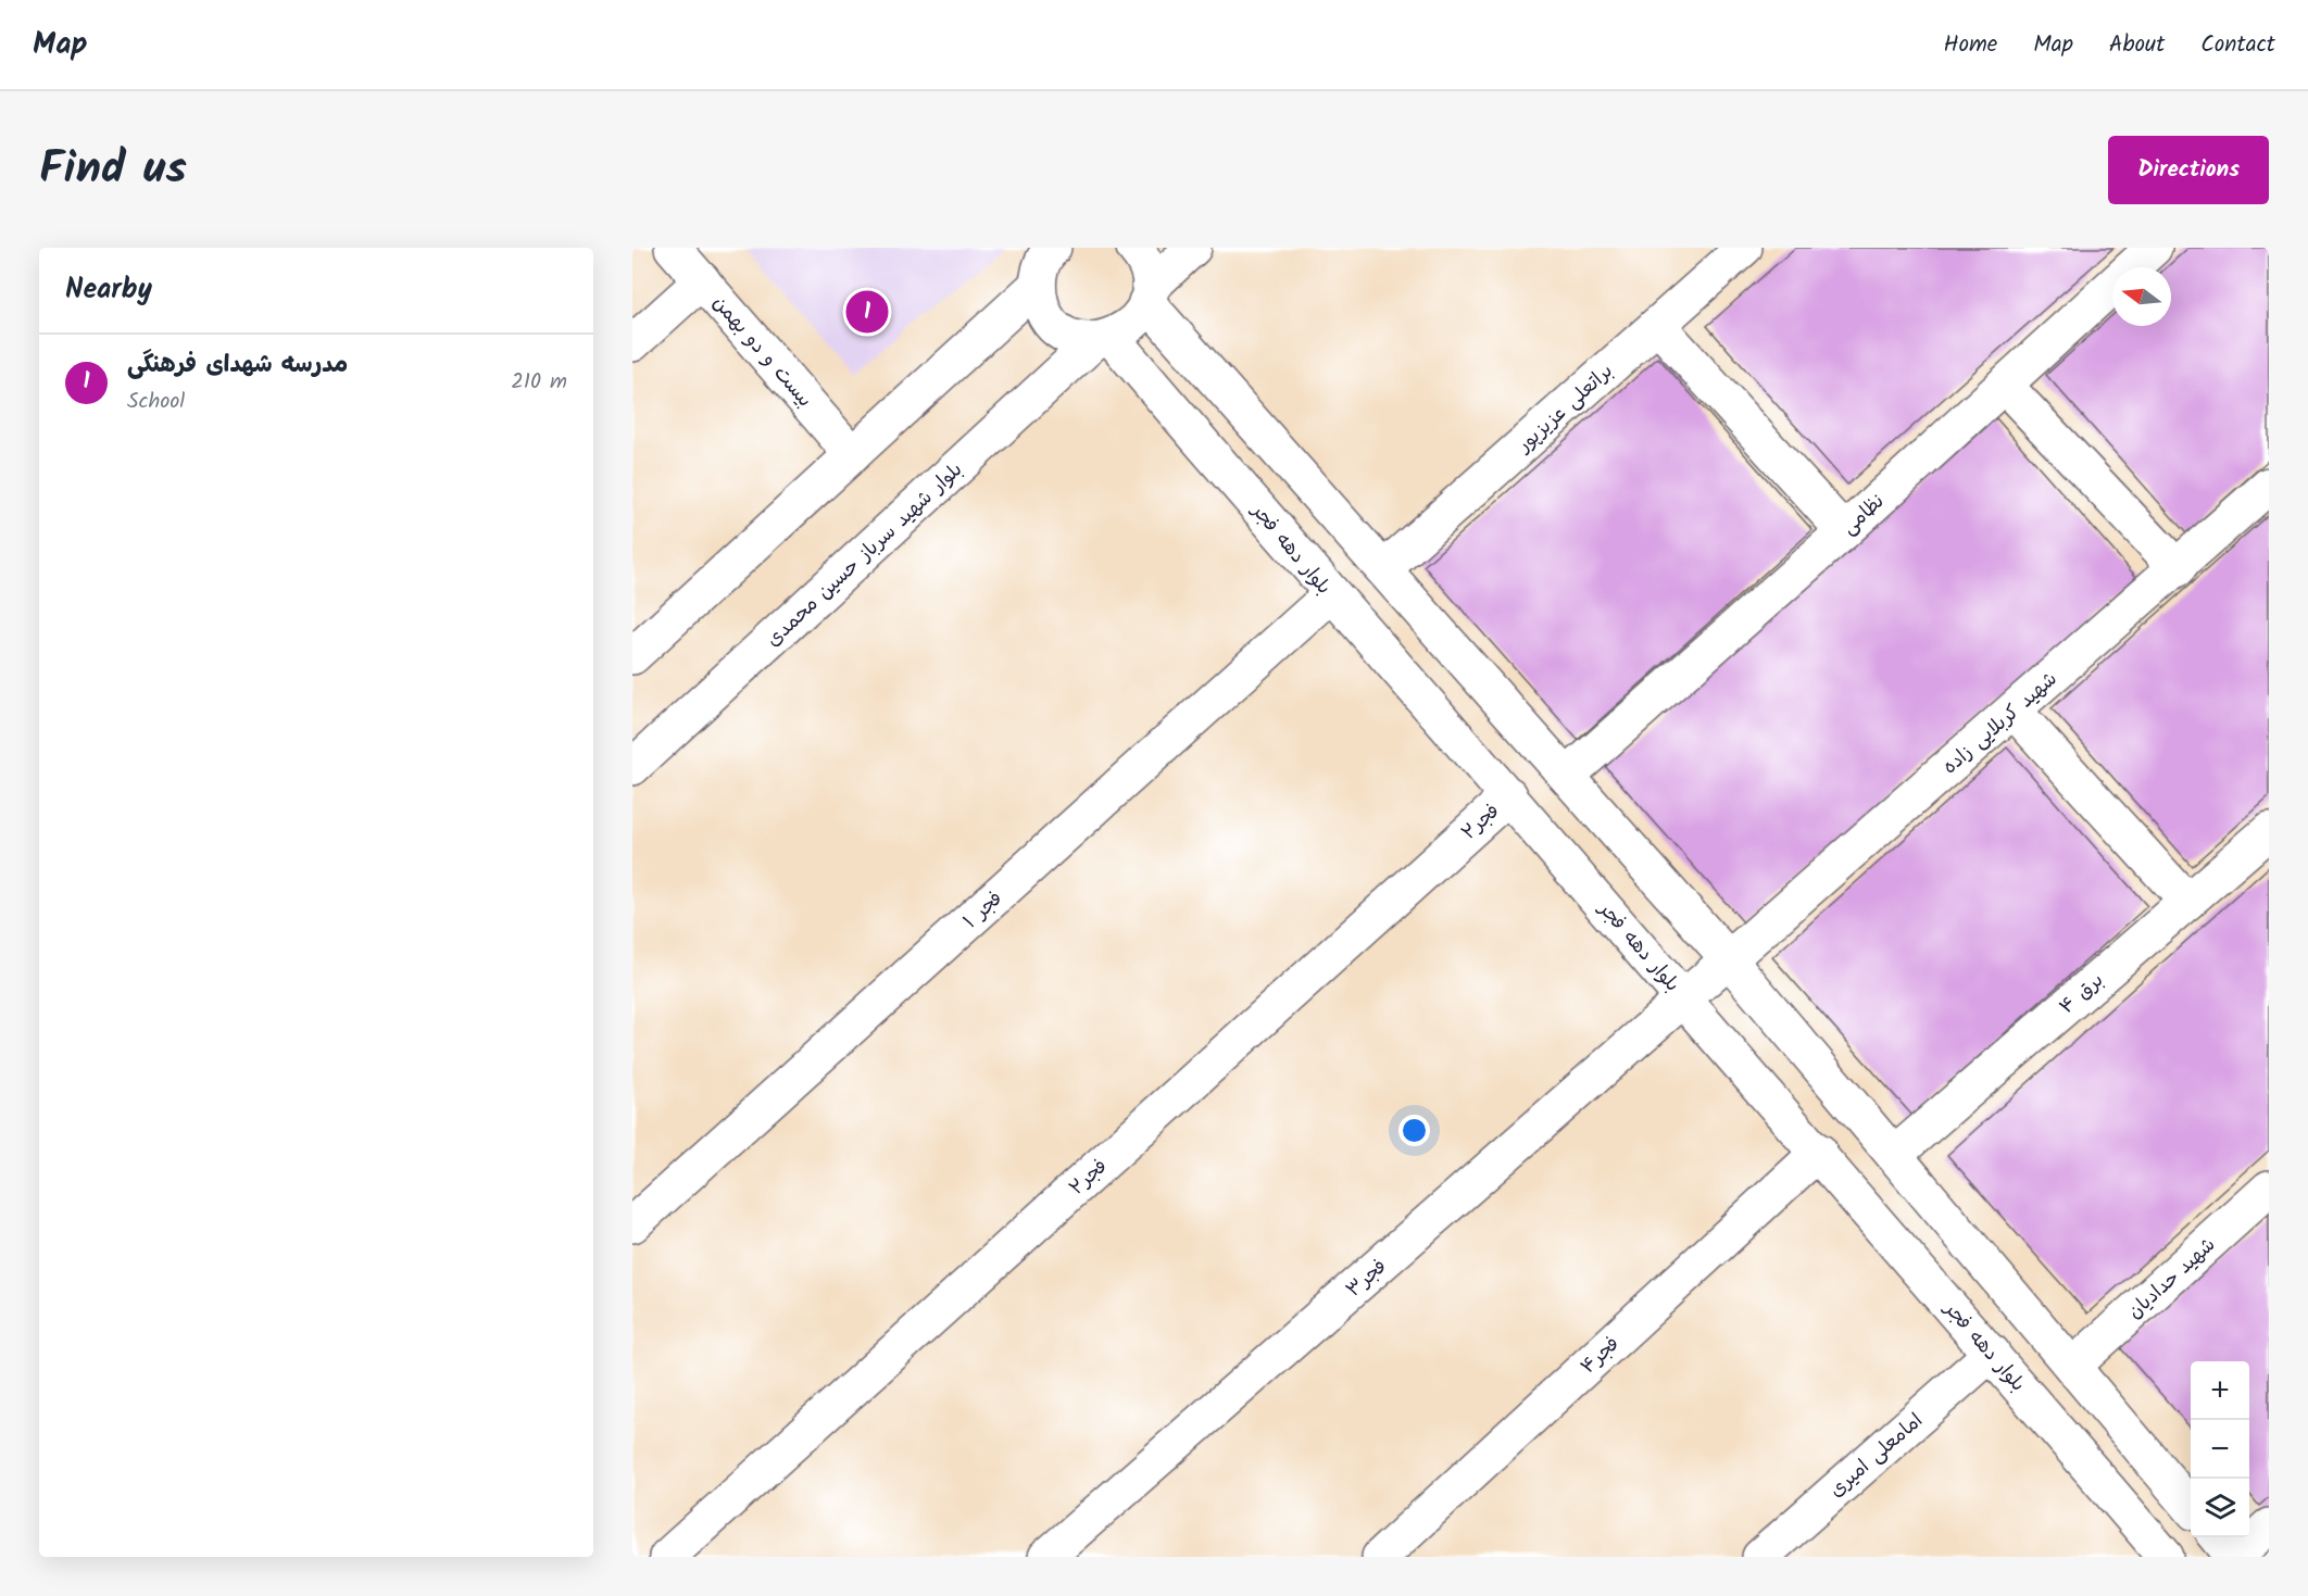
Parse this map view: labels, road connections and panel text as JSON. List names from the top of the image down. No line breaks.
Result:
{"streets":{"street":["بیست و دو بهمن","براتعلی عزیزپور","نظامی","بلوار دهه فجر","بلوار شهید سرباز حسین محمدی","شهید کربلایی زاده","فجر۲","فجر ۱","برق ۴","فجر۳","شهید حدادیان","فجر۴","امامعلی امیری"]},"crossings":[["بلوار دهه فجر","بلوار شهید سرباز حسین محمدی"],["بلوار دهه فجر","شهید کربلایی زاده"],["بلوار دهه فجر","فجر۲"],["بلوار دهه فجر","فجر ۱"],["بلوار دهه فجر","فجر۳"],["بلوار دهه فجر","فجر۴"],["بلوار دهه فجر","امامعلی امیری"],["شهید کربلایی زاده","فجر۳"]],"north":"left","page":{"header":"Map","nav":["Home","Map","About","Contact"],"title":"Find us","buttons":"Directions","heading":"Nearby","pins":"1","list":[{"mark":"1","name":"مدرسه شهدای فرهنگی","note":"School","value":"210 m"}],"map_buttons":["+","−"]}}
